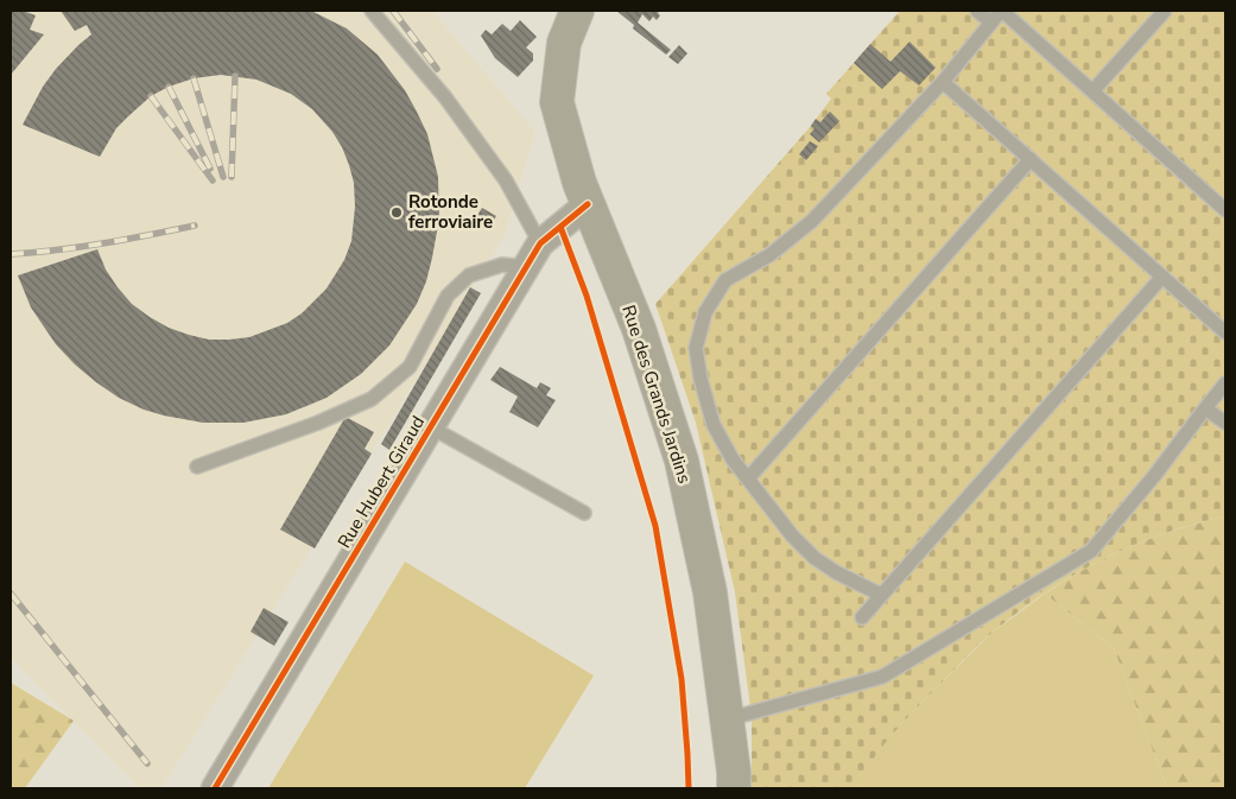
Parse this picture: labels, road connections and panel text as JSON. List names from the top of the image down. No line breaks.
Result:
{"streets":{"main road":["Rue des Grands Jardins"],"street":["Rue Hubert Giraud"]},"crossings":[["Rue des Grands Jardins","Rue Hubert Giraud"]],"places":["Rotonde ferroviaire"]}
